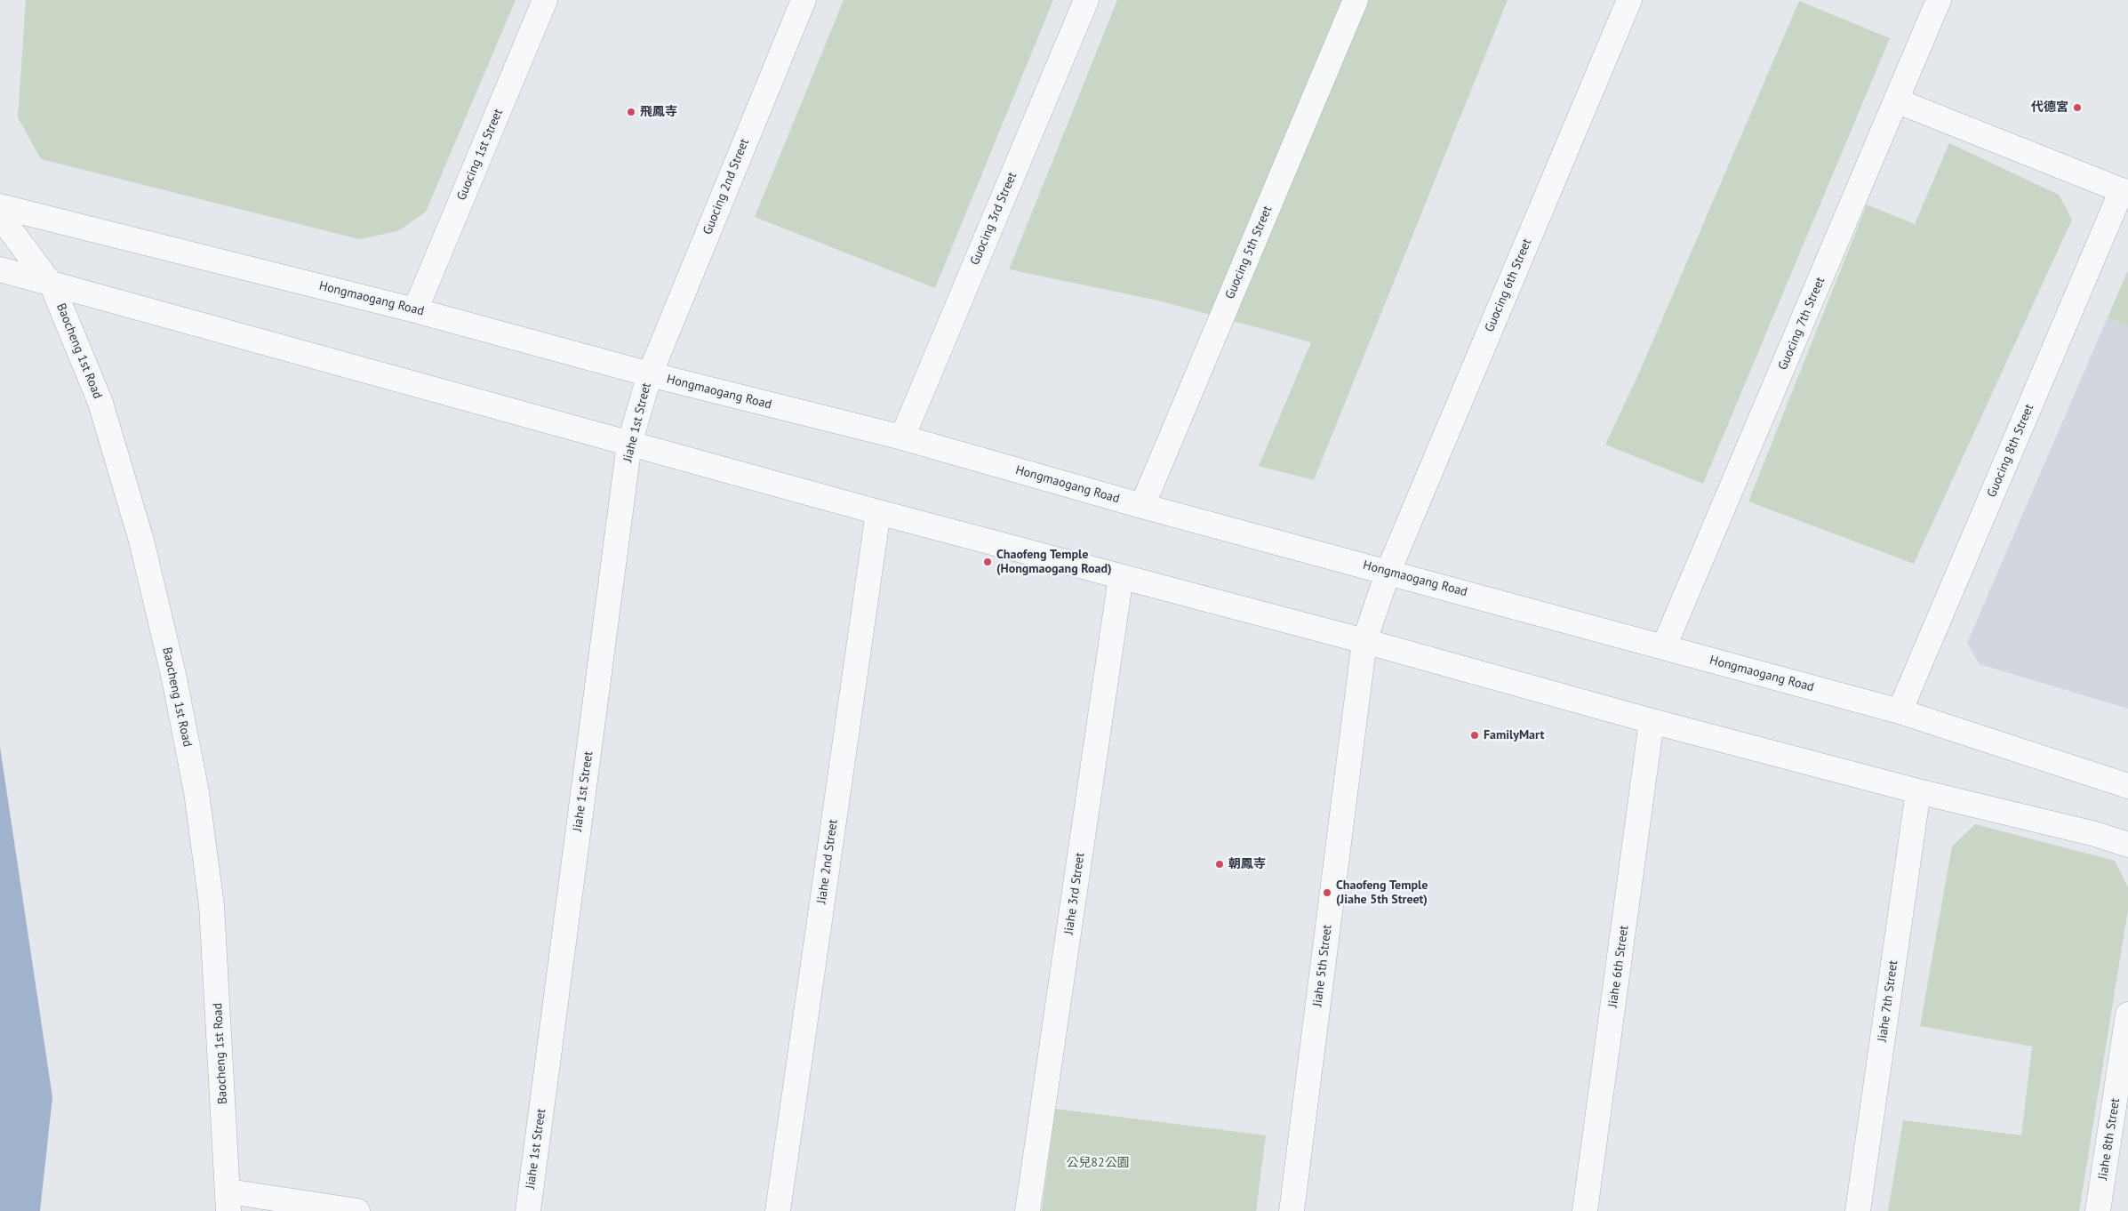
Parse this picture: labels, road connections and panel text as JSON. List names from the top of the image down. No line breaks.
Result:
{"streets":{"street":["Guocing 1st Street","Guocing 2nd Street","Guocing 3rd Street","Guocing 5th Street","Guocing 6th Street","Hongmaogang Road","Guocing 7th Street","Baocheng 1st Road","Jiahe 1st Street","Guocing 8th Street","Jiahe 2nd Street","Jiahe 3rd Street","Jiahe 5th Street","Jiahe 6th Street","Jiahe 7th Street","Jiahe 8th Street"]},"crossings":[["Guocing 1st Street","Hongmaogang Road"],["Guocing 2nd Street","Hongmaogang Road"],["Guocing 2nd Street","Jiahe 1st Street"],["Guocing 3rd Street","Hongmaogang Road"],["Guocing 5th Street","Hongmaogang Road"],["Guocing 6th Street","Hongmaogang Road"],["Guocing 6th Street","Jiahe 5th Street"],["Hongmaogang Road","Guocing 7th Street"],["Hongmaogang Road","Jiahe 1st Street"],["Hongmaogang Road","Guocing 8th Street"]],"parks":["公兒82公園"],"places":["代德宮","飛鳳寺","Chaofeng Temple (Hongmaogang Road)","FamilyMart","朝鳳寺","Chaofeng Temple (Jiahe 5th Street)"]}
